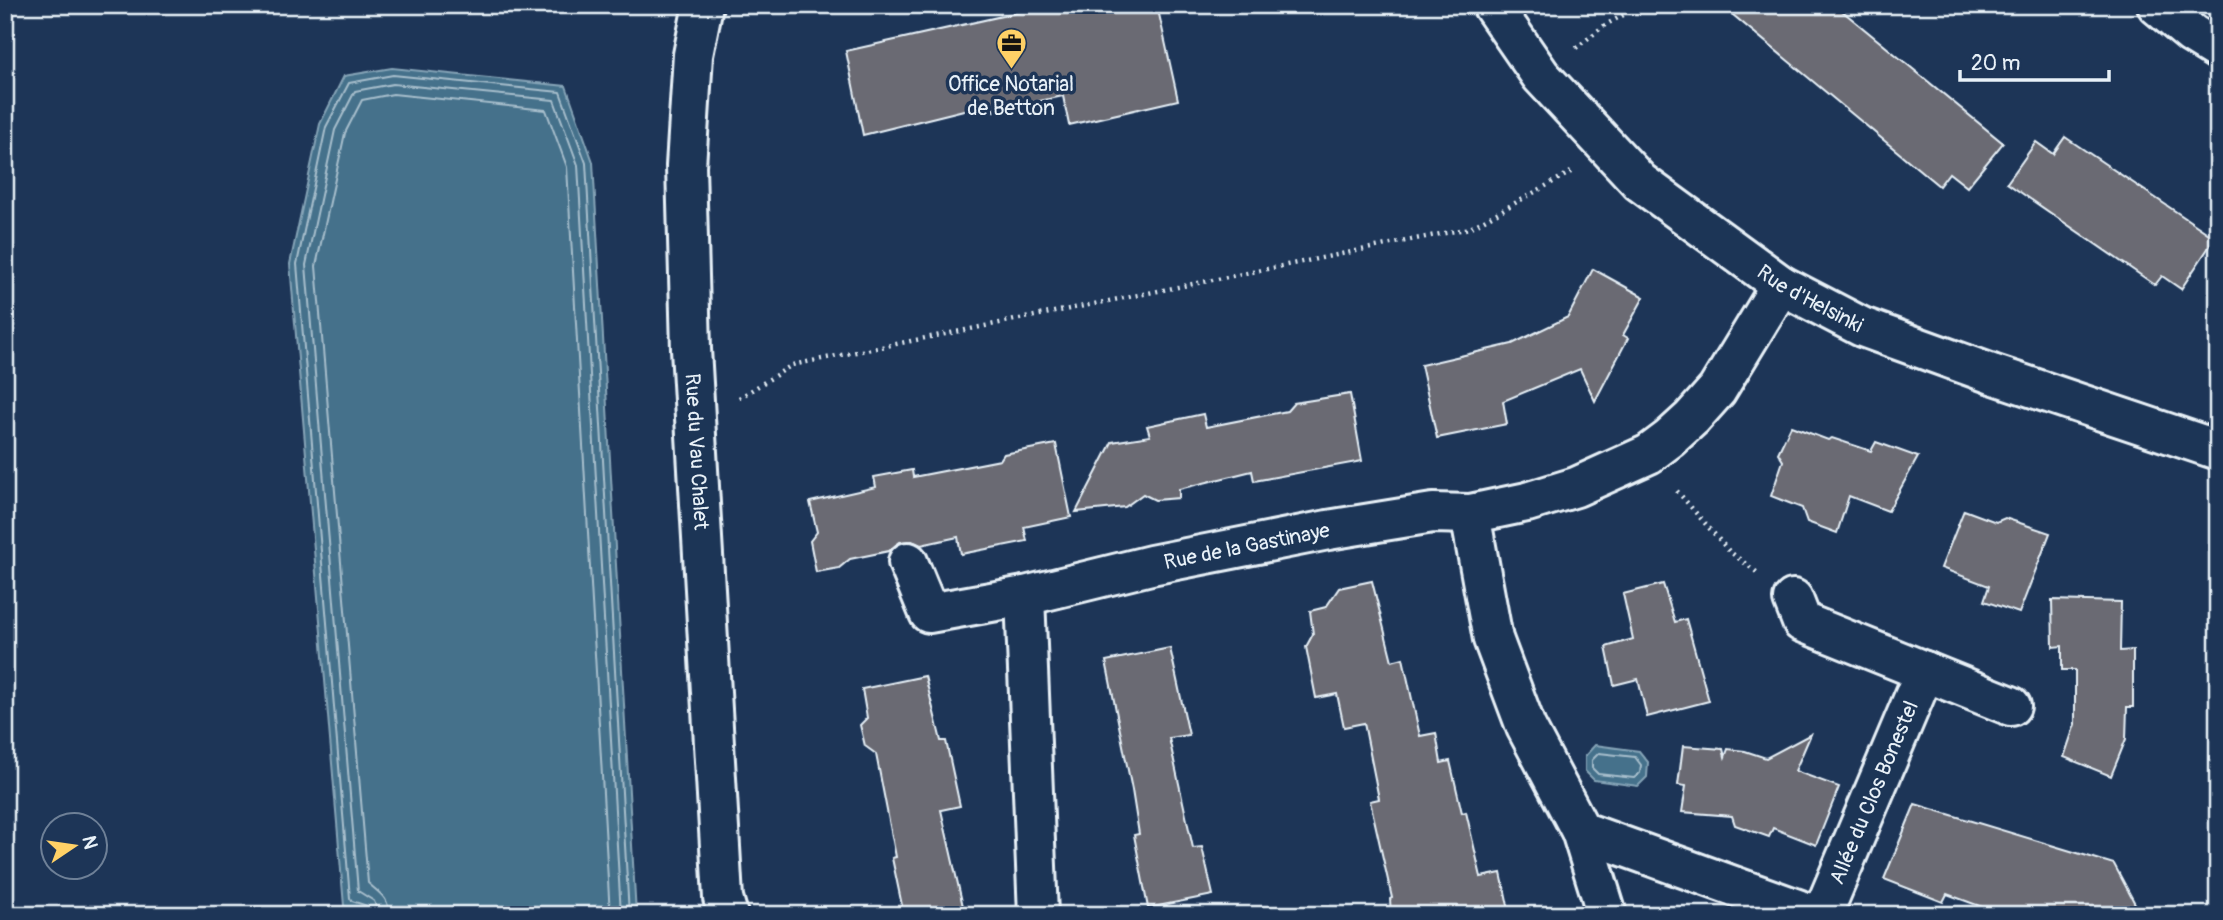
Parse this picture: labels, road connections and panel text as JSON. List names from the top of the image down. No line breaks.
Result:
{"streets":{"street":["Rue d'Helsinki","Rue du Vau Chalet","Rue de la Gastinaye","Allée du Clos Bonestel"]},"crossings":[["Rue d'Helsinki","Rue de la Gastinaye"]],"places":{"office":["Office Notarial de Betton"]},"scale_bar":"20 m","north":"right"}
